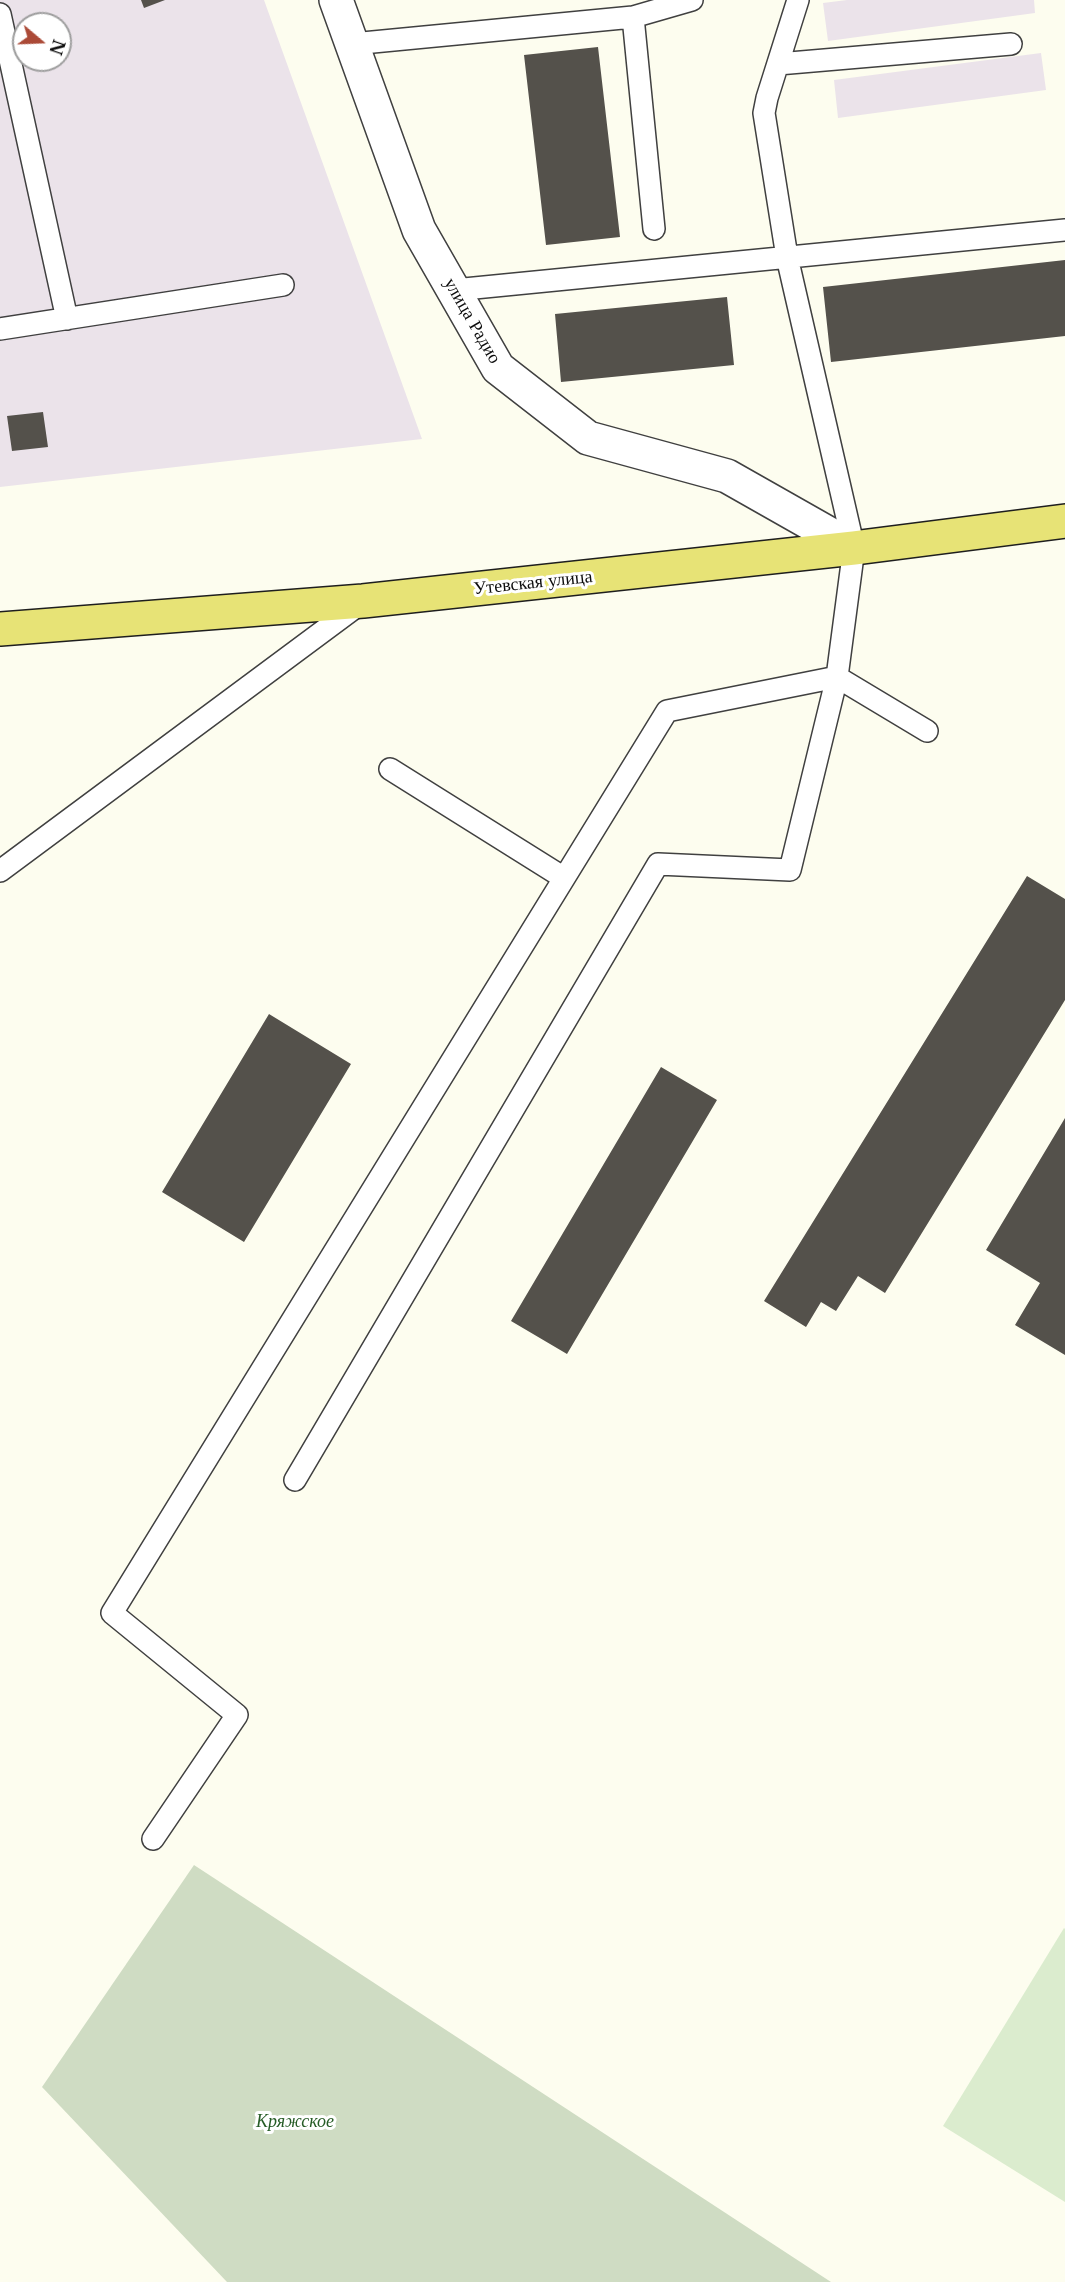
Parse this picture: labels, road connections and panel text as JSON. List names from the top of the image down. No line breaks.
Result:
{"streets":{"main road":["Утевская улица"],"street":["улица Радио"]},"crossings":[["улица Радио","Утевская улица"]],"parks":["Кряжское"],"north":"right"}
